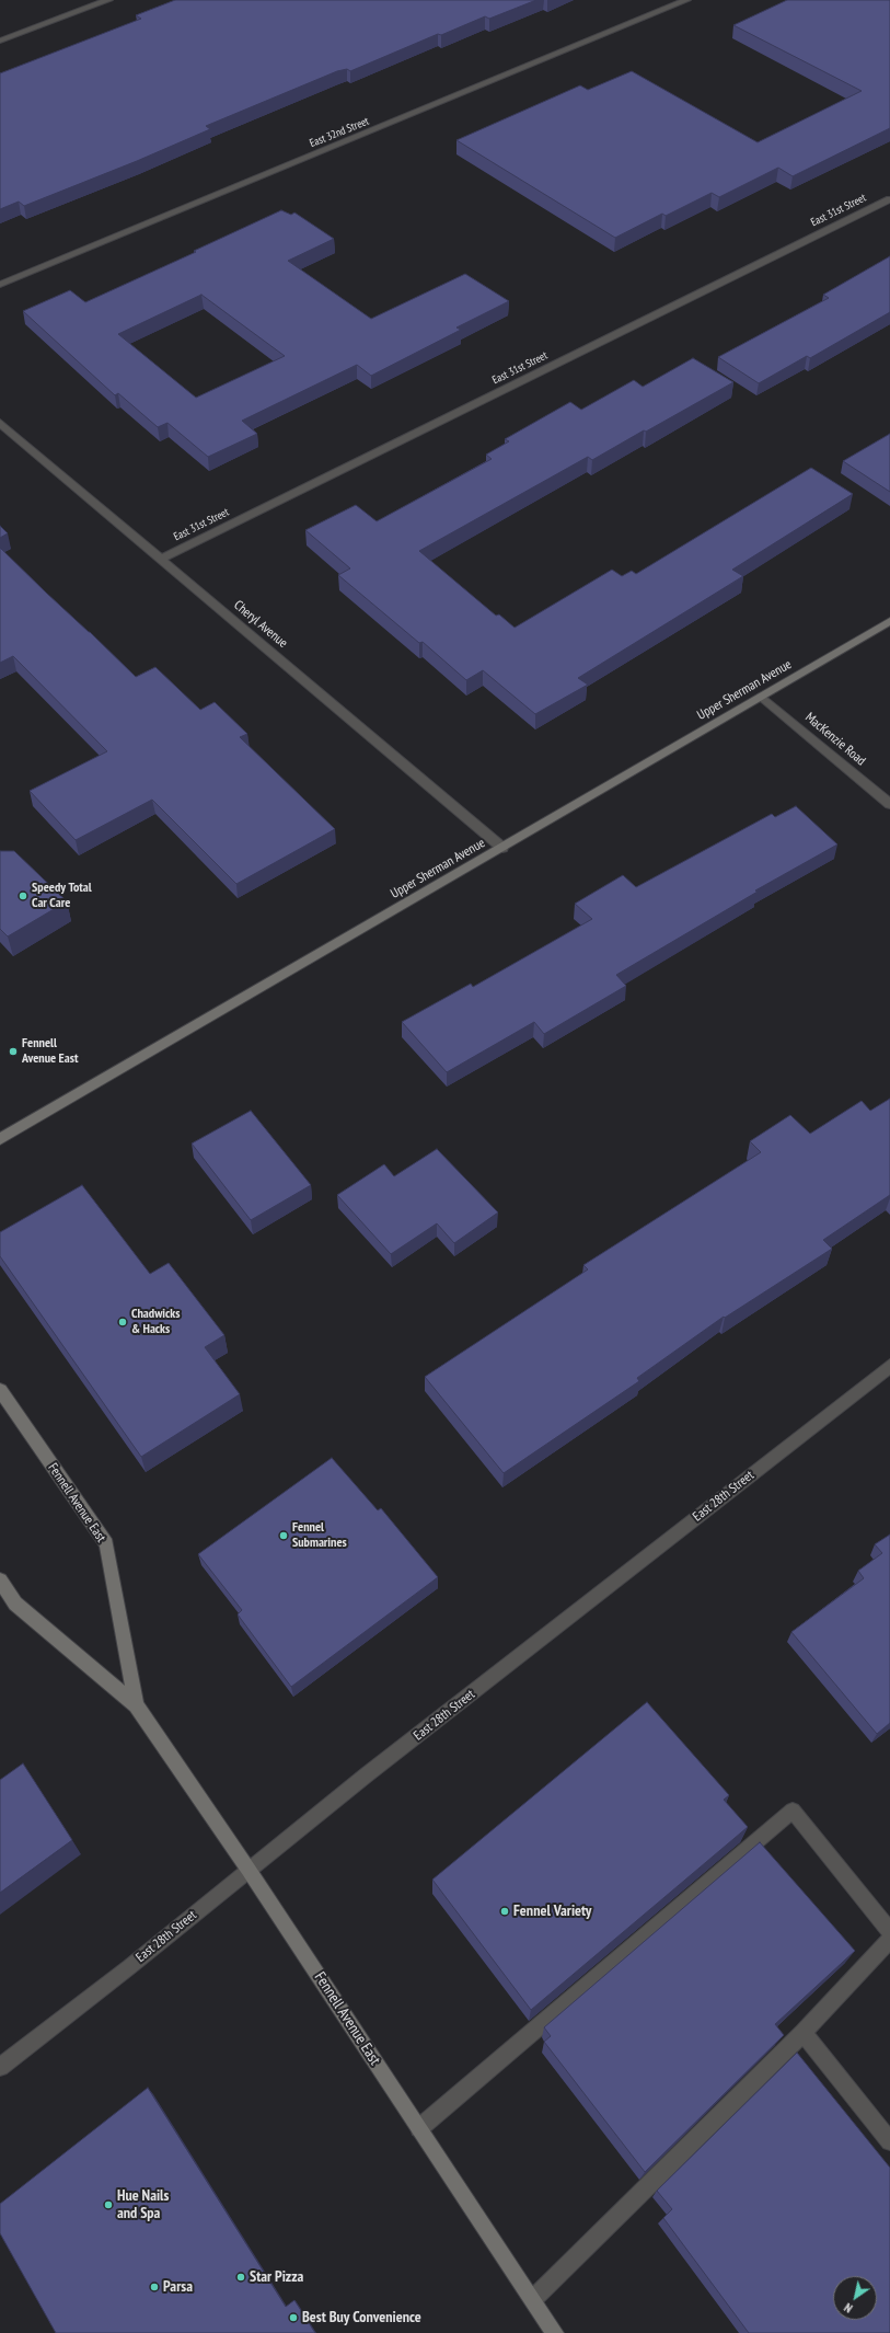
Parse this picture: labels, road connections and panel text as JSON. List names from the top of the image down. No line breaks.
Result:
{"streets":{"main road":["Upper Sherman Avenue","Fennell Avenue East"],"street":["East 32nd Street","East 31st Street","Cheryl Avenue","MacKenzie Road","East 28th Street"]},"crossings":[["East 31st Street","Cheryl Avenue"],["Cheryl Avenue","Upper Sherman Avenue"],["Upper Sherman Avenue","MacKenzie Road"],["East 28th Street","Fennell Avenue East"]],"places":["Speedy Total Car Care","Fennell Avenue East","Chadwicks & Hacks","Fennel Submarines","Fennel Variety","Hue Nails and Spa","Star Pizza","Parsa","Best Buy Convenience"],"north":"bottom left"}
